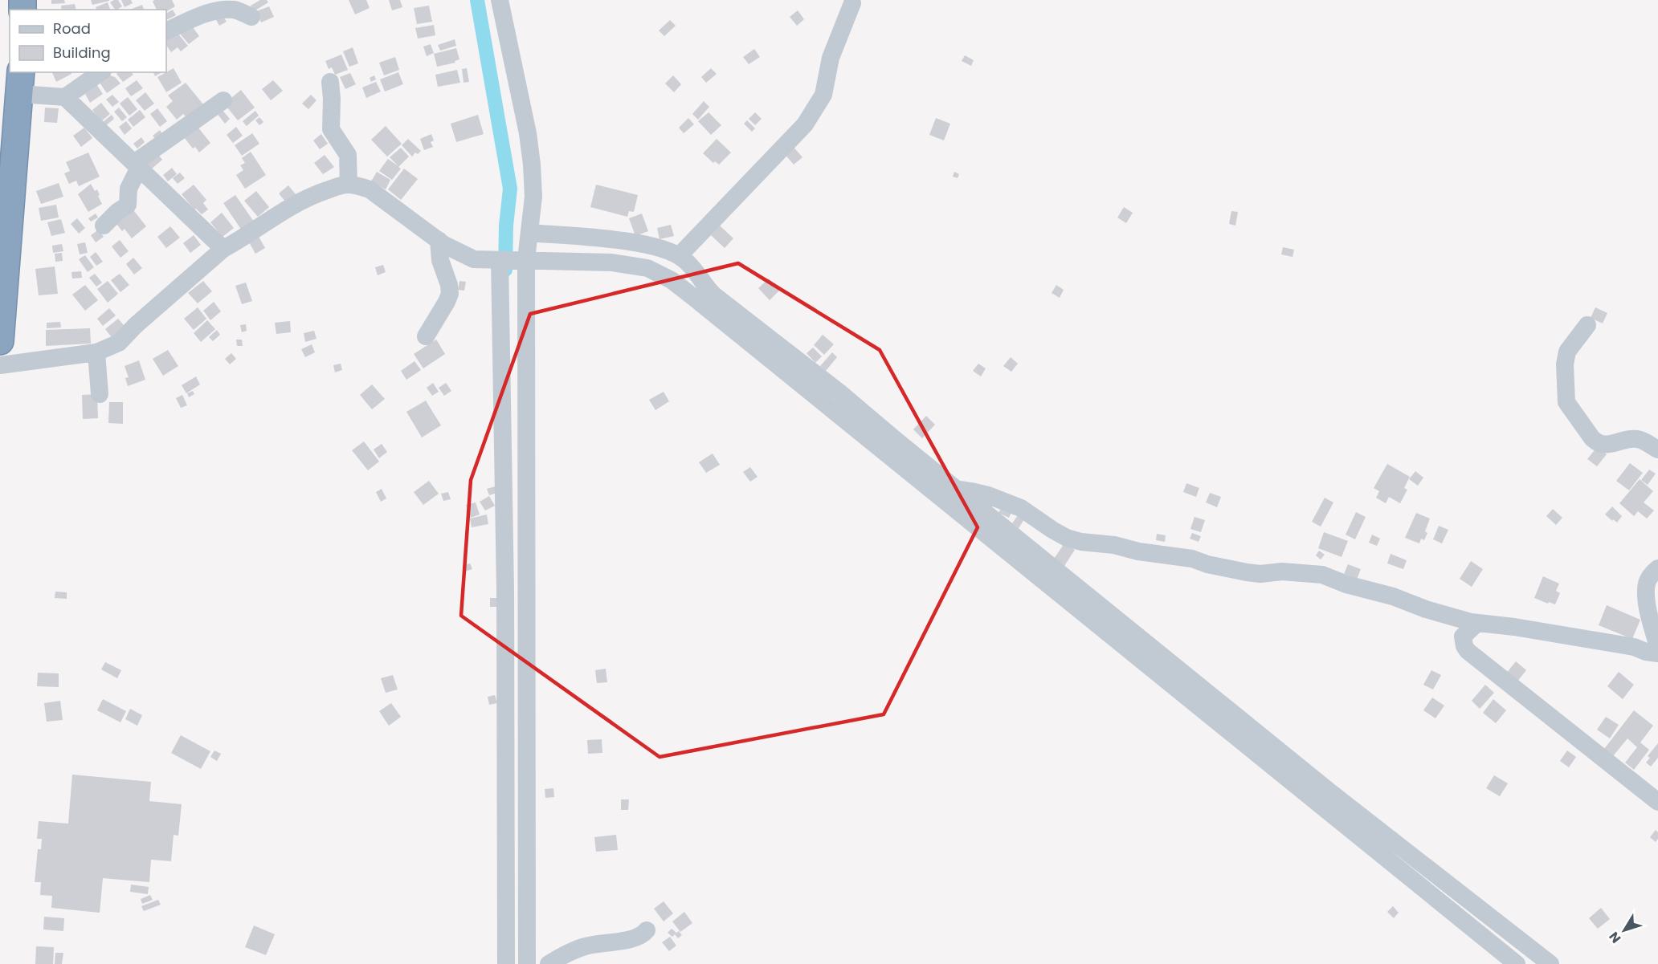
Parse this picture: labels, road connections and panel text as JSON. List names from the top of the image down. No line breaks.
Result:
{"legend":["Road","Building"],"north":"bottom left"}
